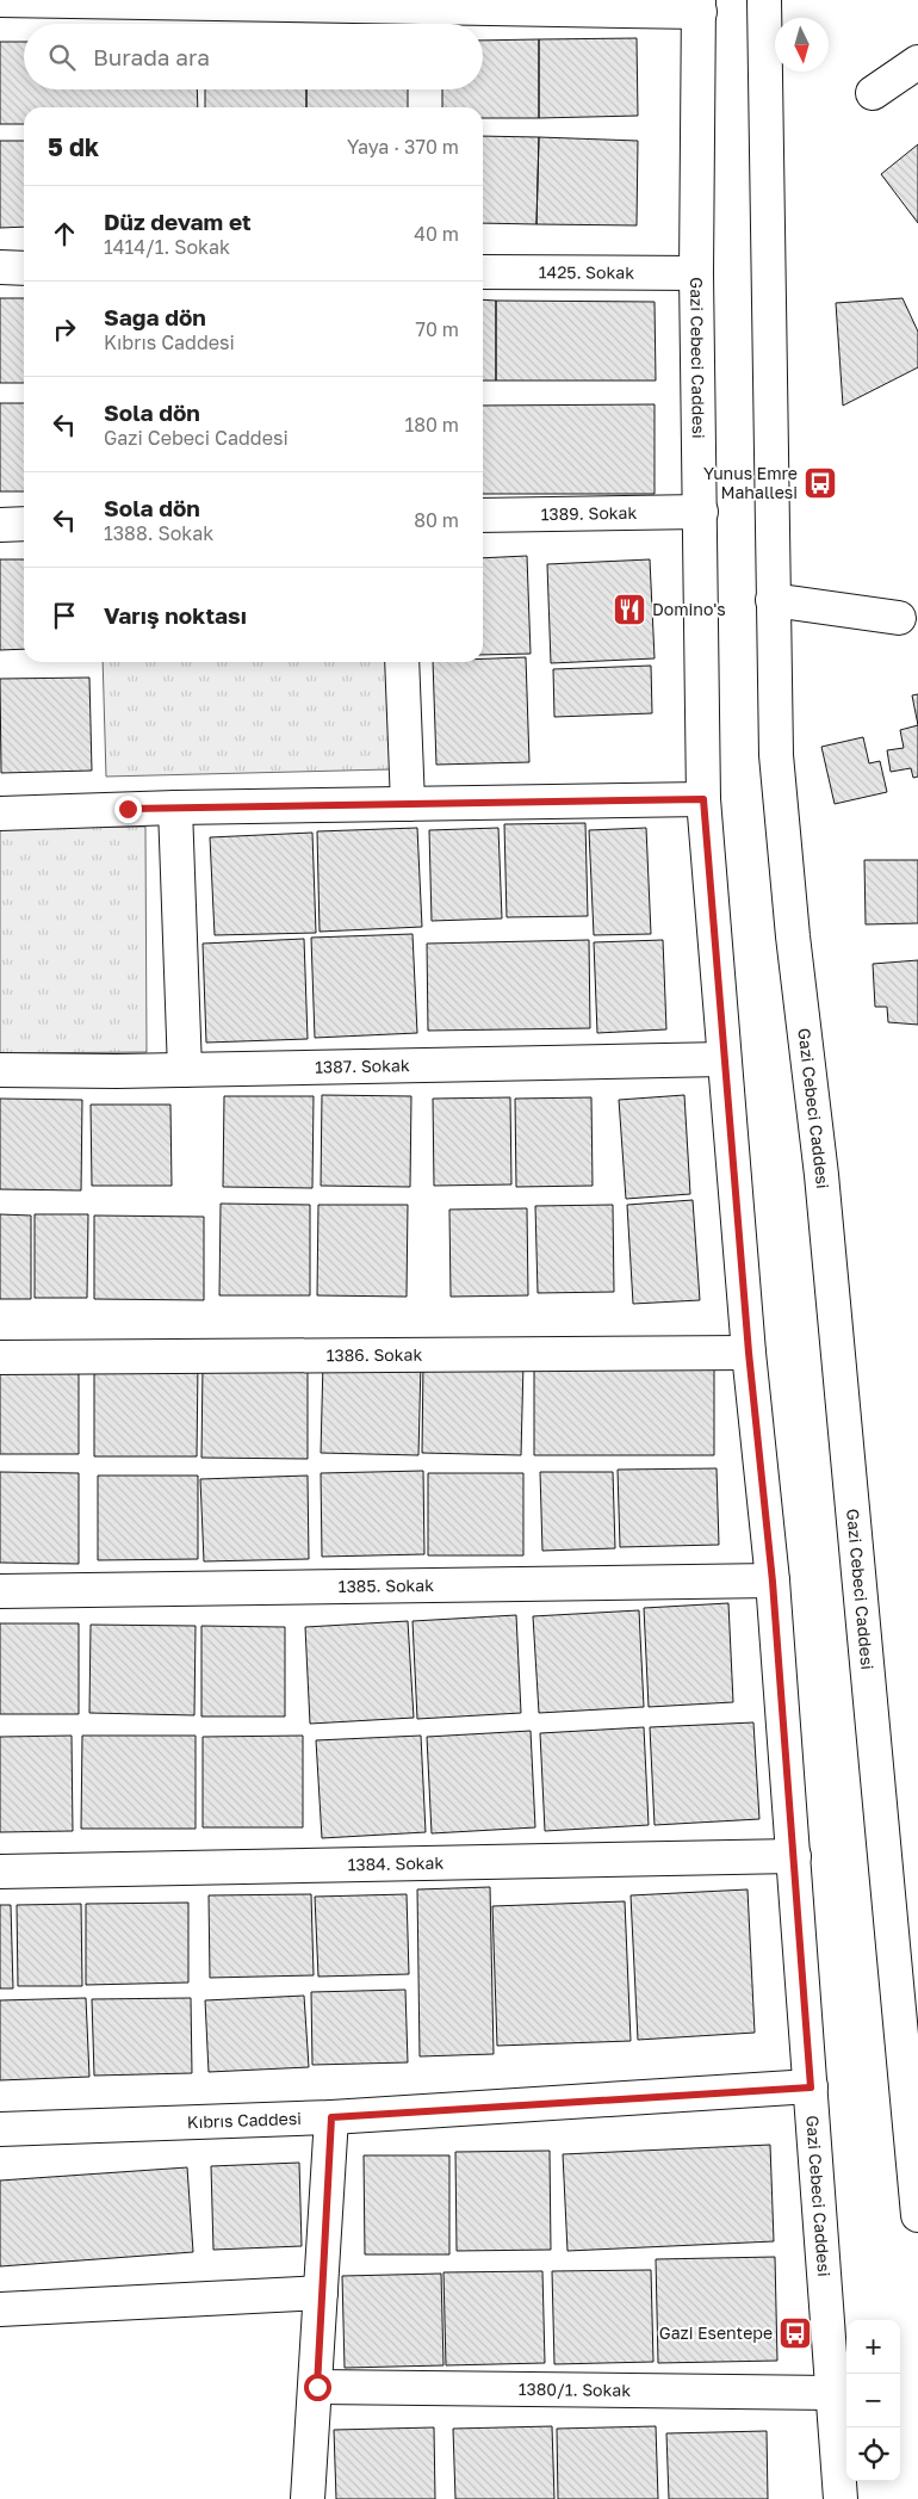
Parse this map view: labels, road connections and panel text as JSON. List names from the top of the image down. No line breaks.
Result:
{"streets":{"street":["1425. Sokak","Gazi Cebeci Caddesi","1389. Sokak","1387. Sokak","1386. Sokak","1385. Sokak","1384. Sokak","Kıbrıs Caddesi","1380/1. Sokak"]},"crossings":[["1425. Sokak","Gazi Cebeci Caddesi"],["Gazi Cebeci Caddesi","1389. Sokak"],["Gazi Cebeci Caddesi","1387. Sokak"],["Gazi Cebeci Caddesi","1386. Sokak"],["Gazi Cebeci Caddesi","1385. Sokak"],["Gazi Cebeci Caddesi","1384. Sokak"],["Gazi Cebeci Caddesi","Kıbrıs Caddesi"],["Gazi Cebeci Caddesi","1380/1. Sokak"]],"places":{"bus stop":["Yunus Emre Mahallesi","Gazi Esentepe"],"restaurant":["Domino's"]},"north":"bottom","page":{"search":"Burada ara","heading":["5 dk","Yaya · 370 m"],"list":[["Düz devam et","1414/1. Sokak","40 m"],["Sağa dön","Kıbrıs Caddesi","70 m"],["Sola dön","Gazi Cebeci Caddesi","180 m"],["Sola dön","1388. Sokak","80 m"],"Varış noktası"],"map_buttons":["+","−"]}}
